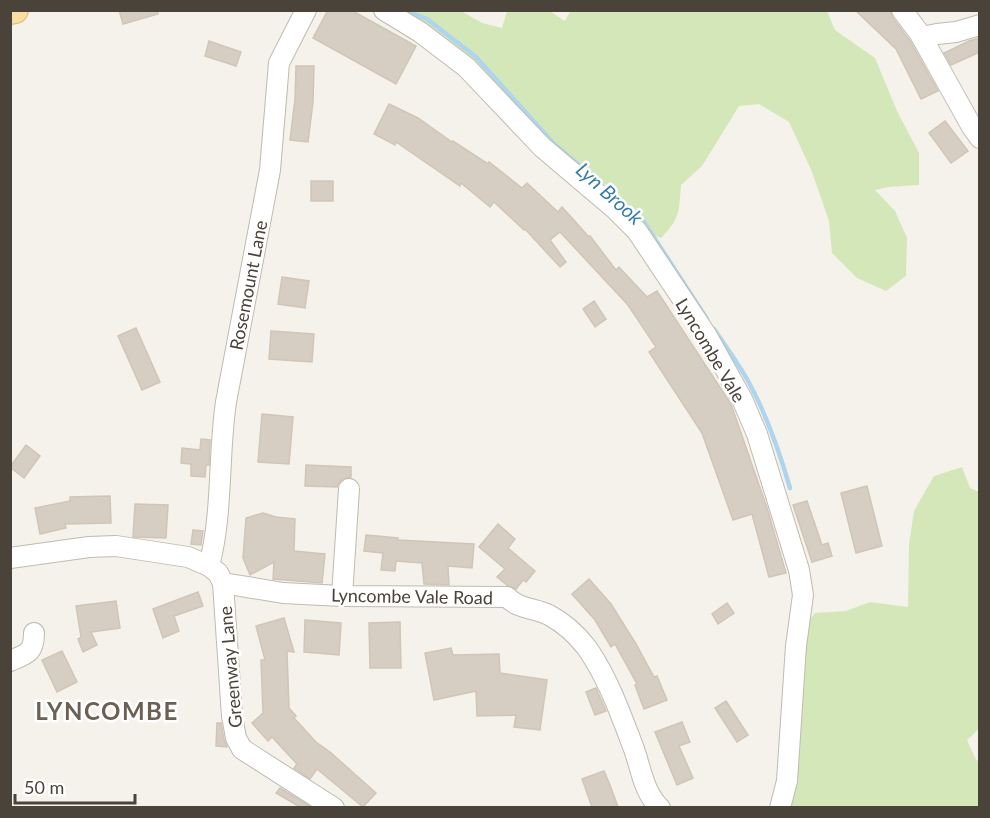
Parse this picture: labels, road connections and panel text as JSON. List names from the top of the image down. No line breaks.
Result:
{"streets":{"street":["Rosemount Lane","Lyncombe Vale","Lyncombe Vale Road","Greenway Lane"]},"crossings":[["Lyncombe Vale Road","Greenway Lane"]],"districts":["LYNCOMBE"],"water":["Lyn Brook"],"scale_bar":"50 m"}
